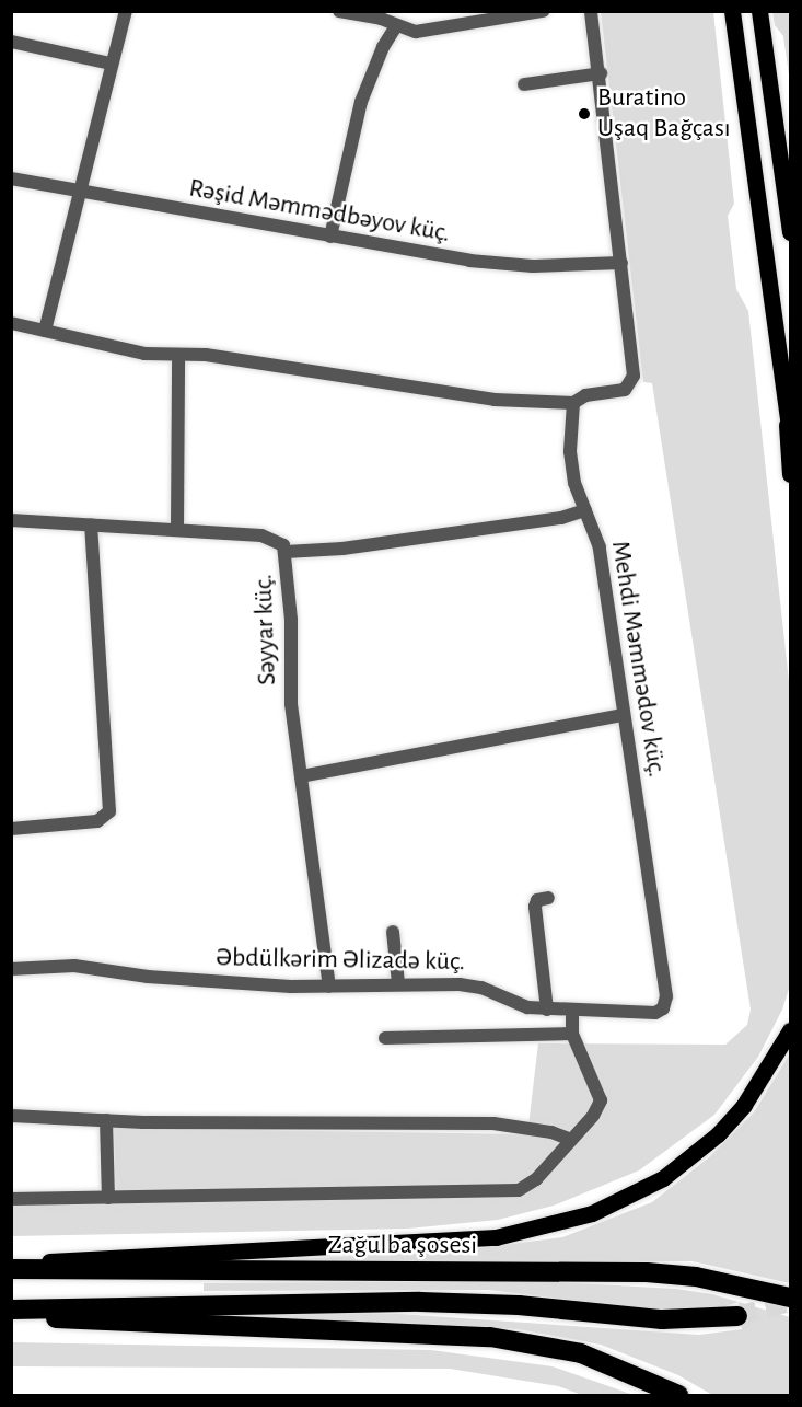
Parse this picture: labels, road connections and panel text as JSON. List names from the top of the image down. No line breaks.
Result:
{"streets":{"highway":["Zağulba şosesi"],"street":["Rəşid Məmmədbəyov küç.","Səyyar küç.","Mehdi Məmmədov küç.","Əbdülkərim Əlizadə küç."]},"crossings":[["Səyyar küç.","Əbdülkərim Əlizadə küç."],["Mehdi Məmmədov küç.","Əbdülkərim Əlizadə küç."]],"places":["Buratino Uşaq Bağçası"]}
